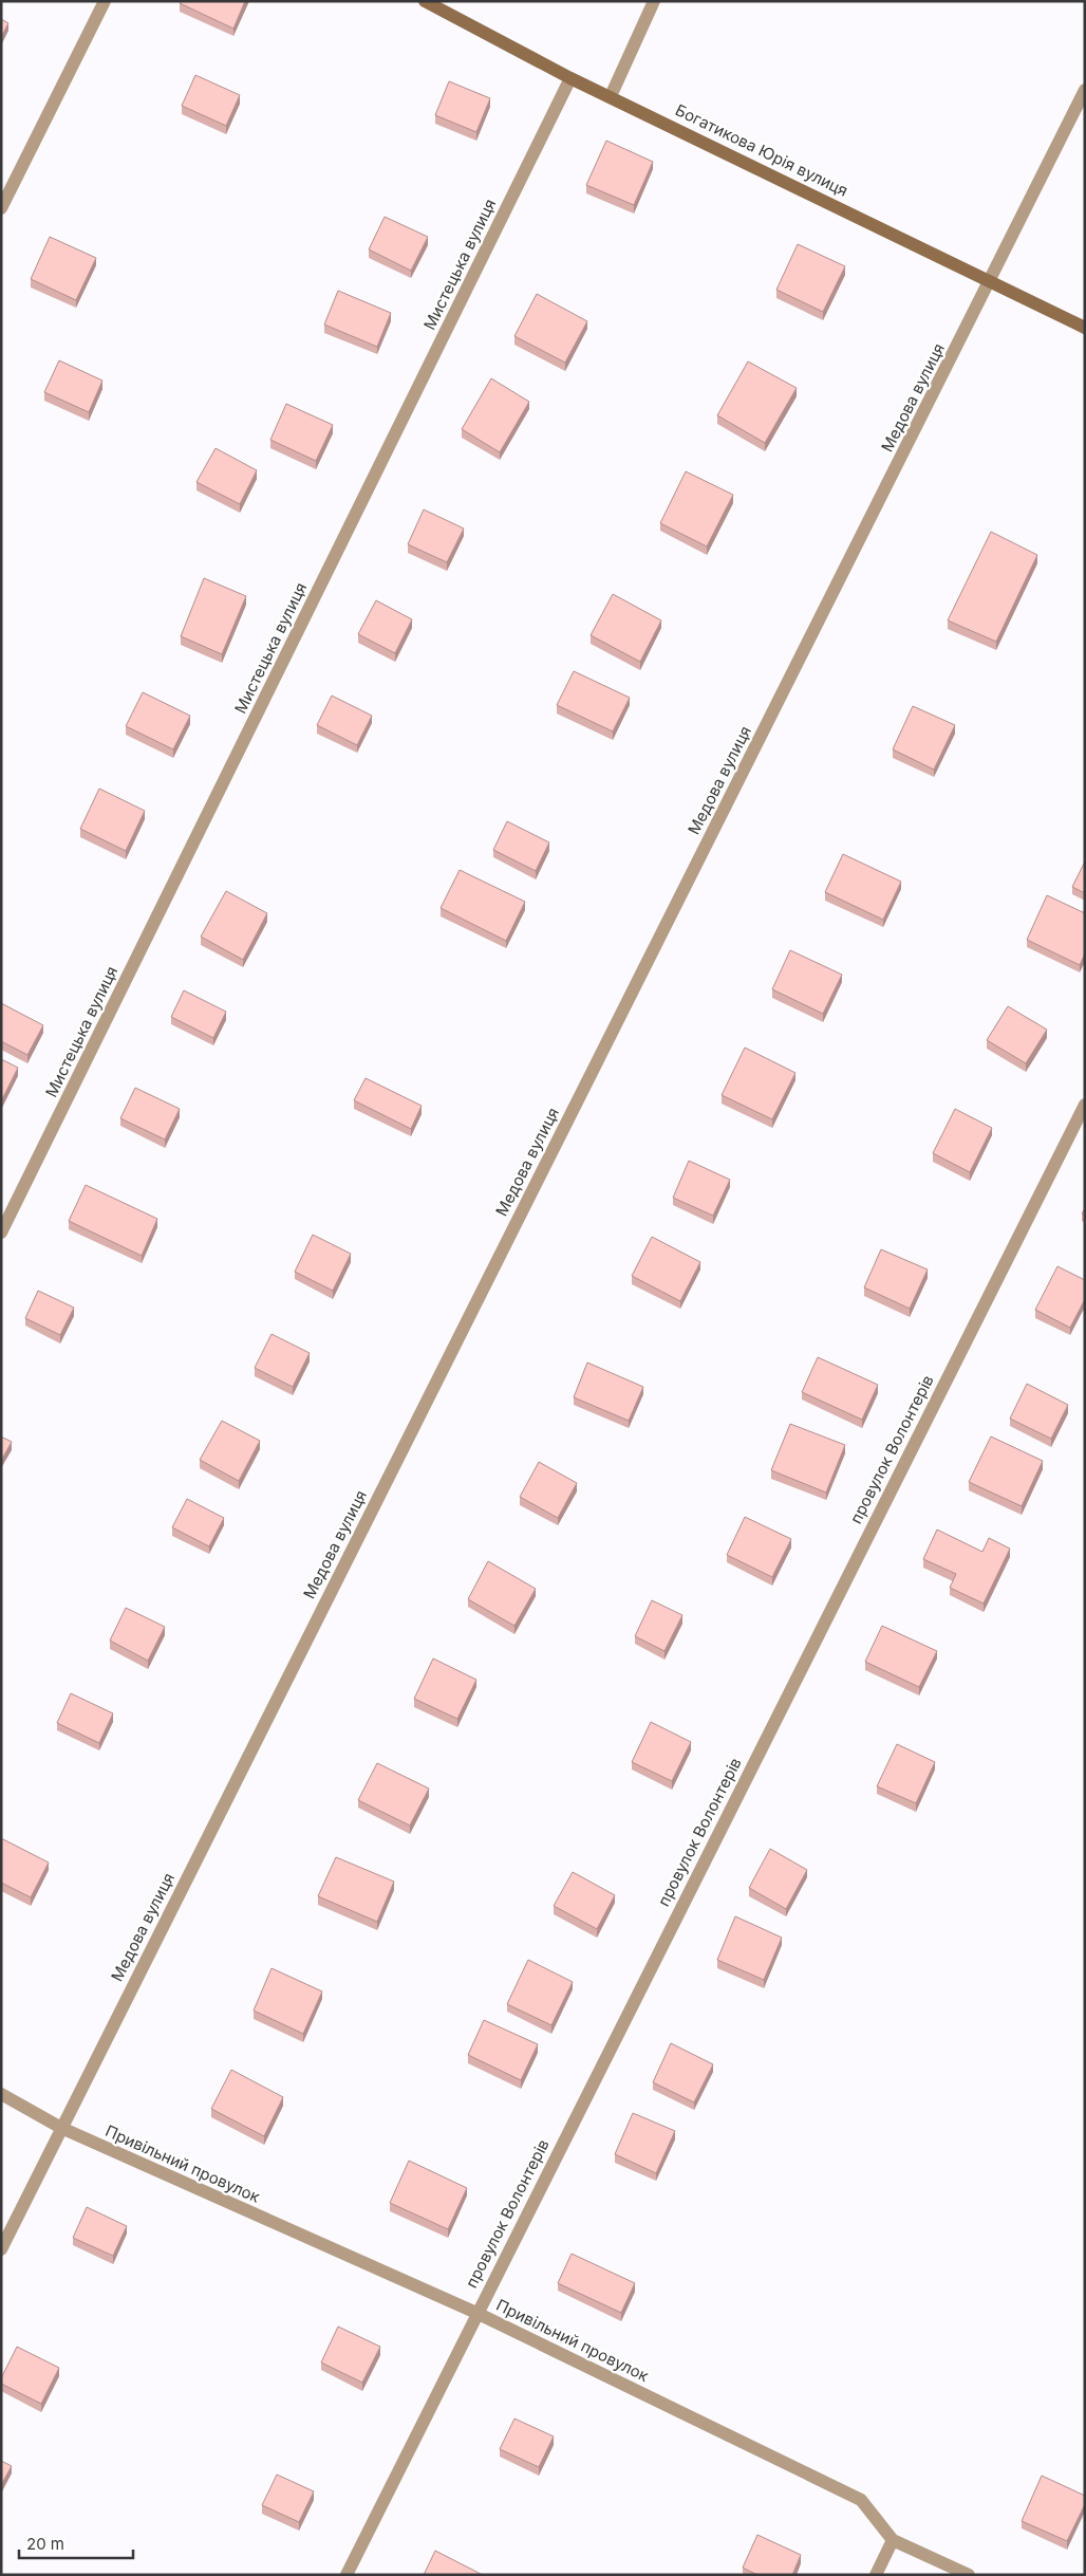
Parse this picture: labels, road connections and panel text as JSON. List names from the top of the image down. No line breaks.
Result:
{"streets":{"street":["Богатикова Юрія вулиця","Мистецька вулиця","Медова вулиця","провулок Волонтерів","Привільний провулок"]},"crossings":[["Богатикова Юрія вулиця","Мистецька вулиця"],["Богатикова Юрія вулиця","Медова вулиця"],["Медова вулиця","Привільний провулок"],["провулок Волонтерів","Привільний провулок"]],"scale_bar":"20 m"}
